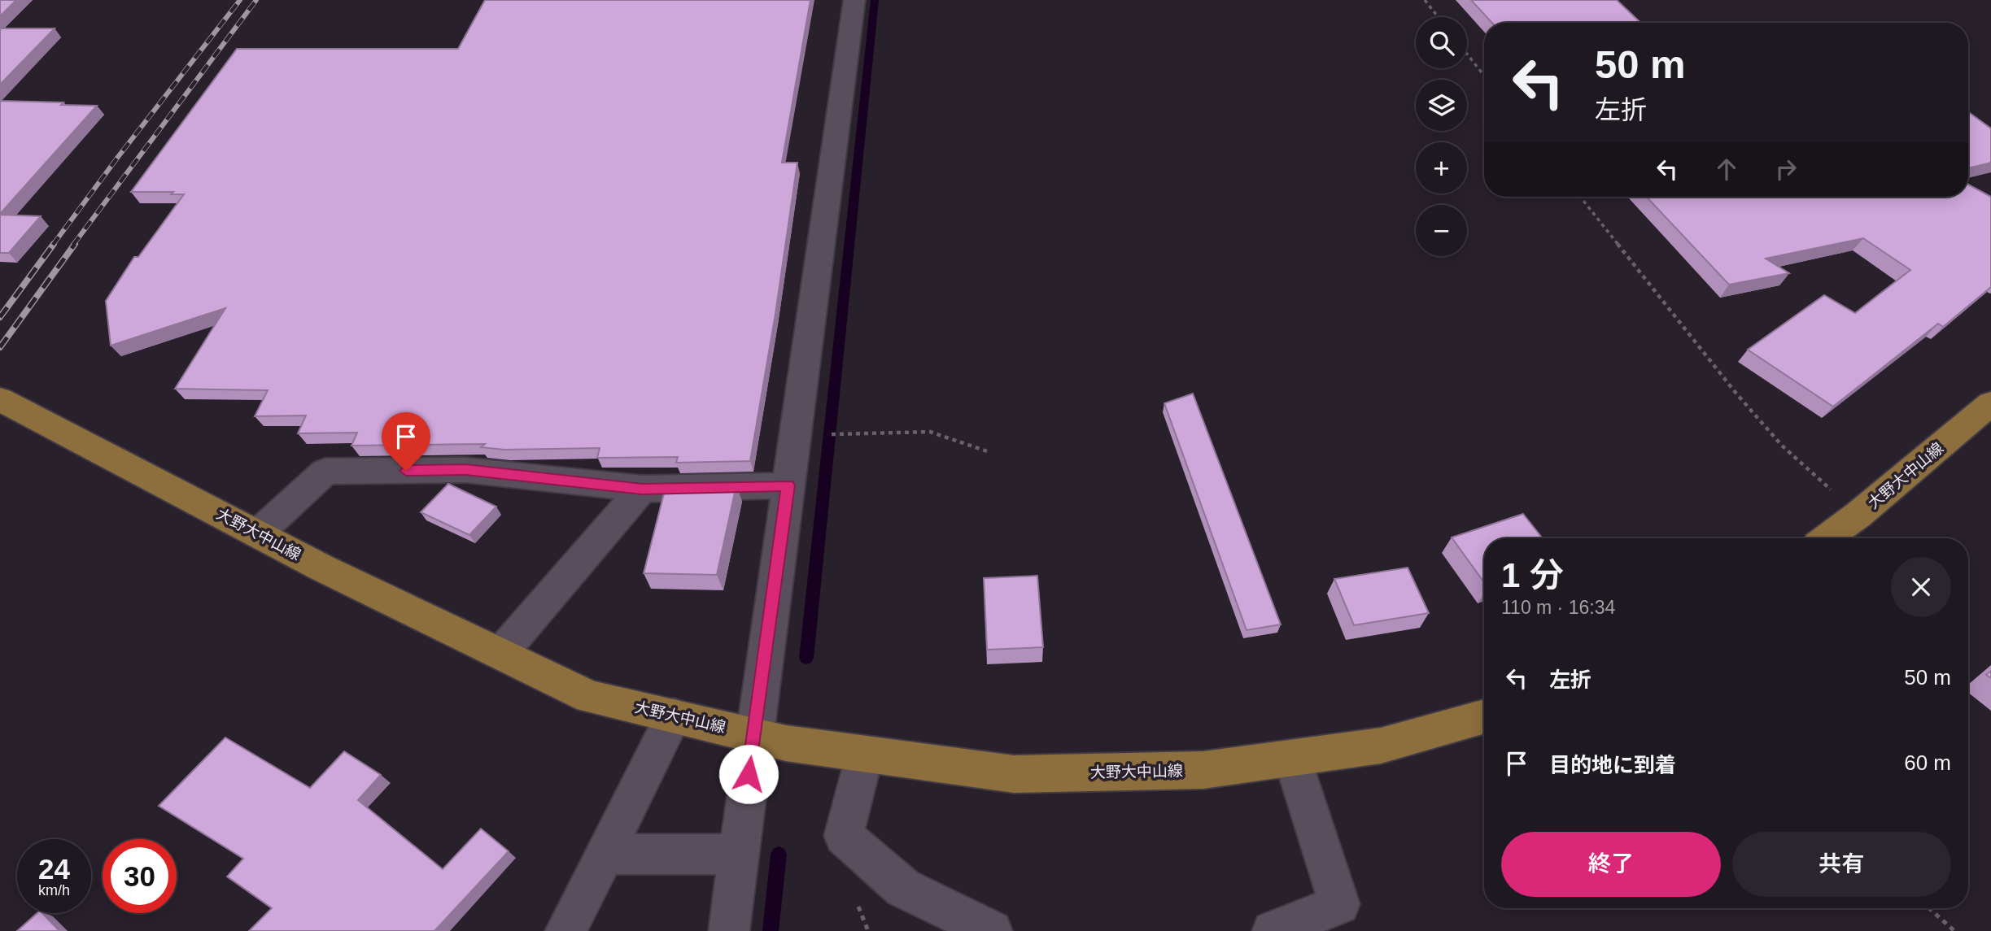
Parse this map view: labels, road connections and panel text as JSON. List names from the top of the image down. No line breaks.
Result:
{"streets":{"main road":["大野大中山線"]},"page":{"map_buttons":["+","−"],"turn":["50 m","左折"],"heading":["1 分","110 m · 16:34"],"list":[{"name":"左折","value":"50 m"},{"name":"目的地に到着","value":"60 m"}],"buttons":["終了","共有"],"speed":"24 km/h","limit":"30"}}
